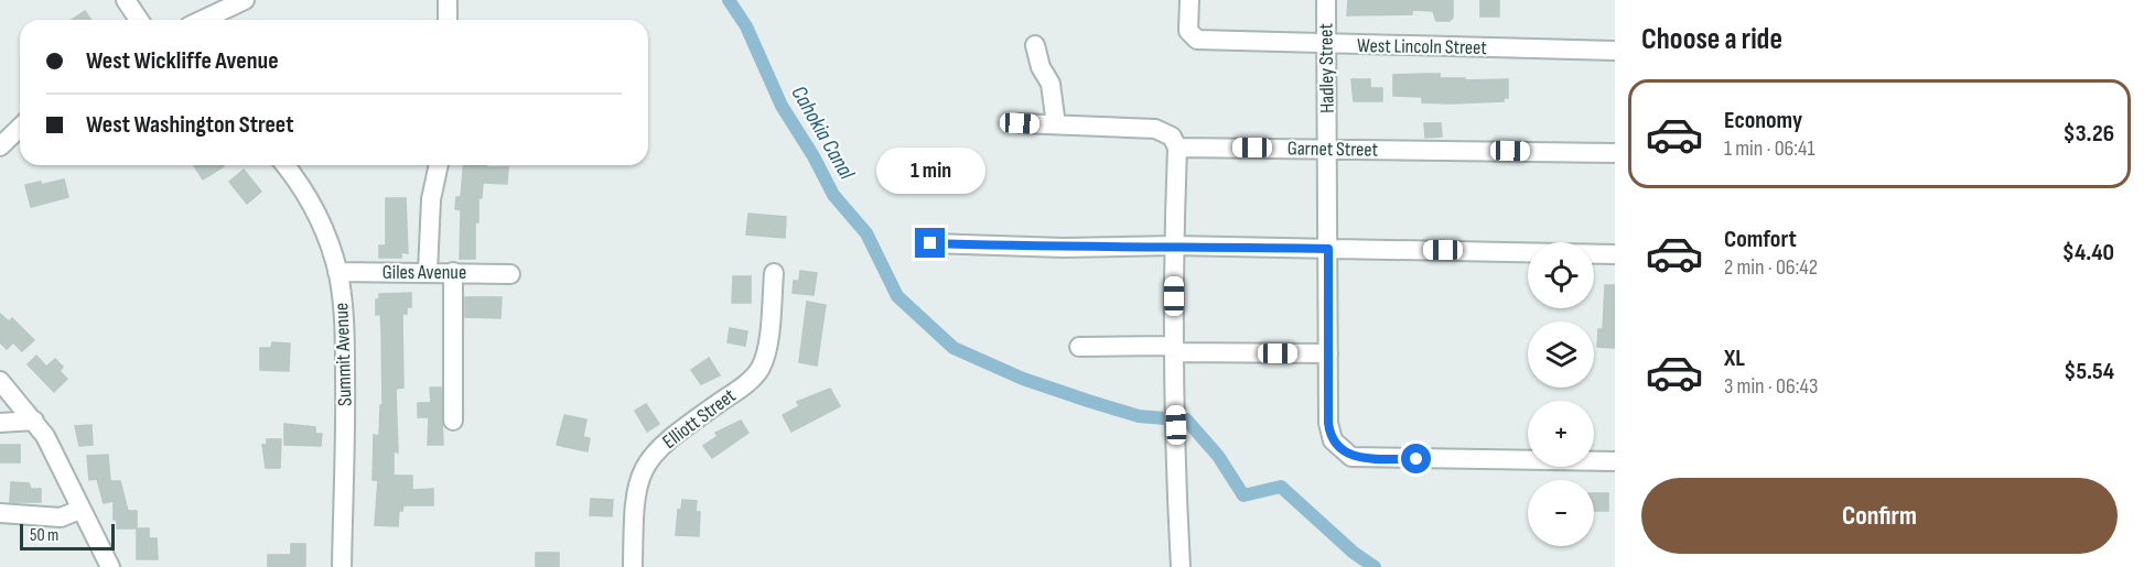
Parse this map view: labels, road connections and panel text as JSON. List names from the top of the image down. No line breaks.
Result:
{"streets":{"street":["West Lincoln Street","Hadley Street","Garnet Street","Giles Avenue","Summit Avenue","Elliott Street"]},"crossings":[["West Lincoln Street","Hadley Street"],["Hadley Street","Garnet Street"],["Giles Avenue","Summit Avenue"]],"water":["Cahokia Canal"],"scale_bar":"50 m","page":{"heading":"Choose a ride","banner":["West Wickliffe Avenue","West Washington Street"],"list":[{"name":"Economy","note":"1 min · 06:41","value":"$3.26"},{"name":"Comfort","note":"2 min · 06:42","value":"$4.40"},{"name":"XL","note":"3 min · 06:43","value":"$5.54"}],"bubble":"1 min","map_buttons":["+","−"],"buttons":"Confirm","scale":"50 m"}}
